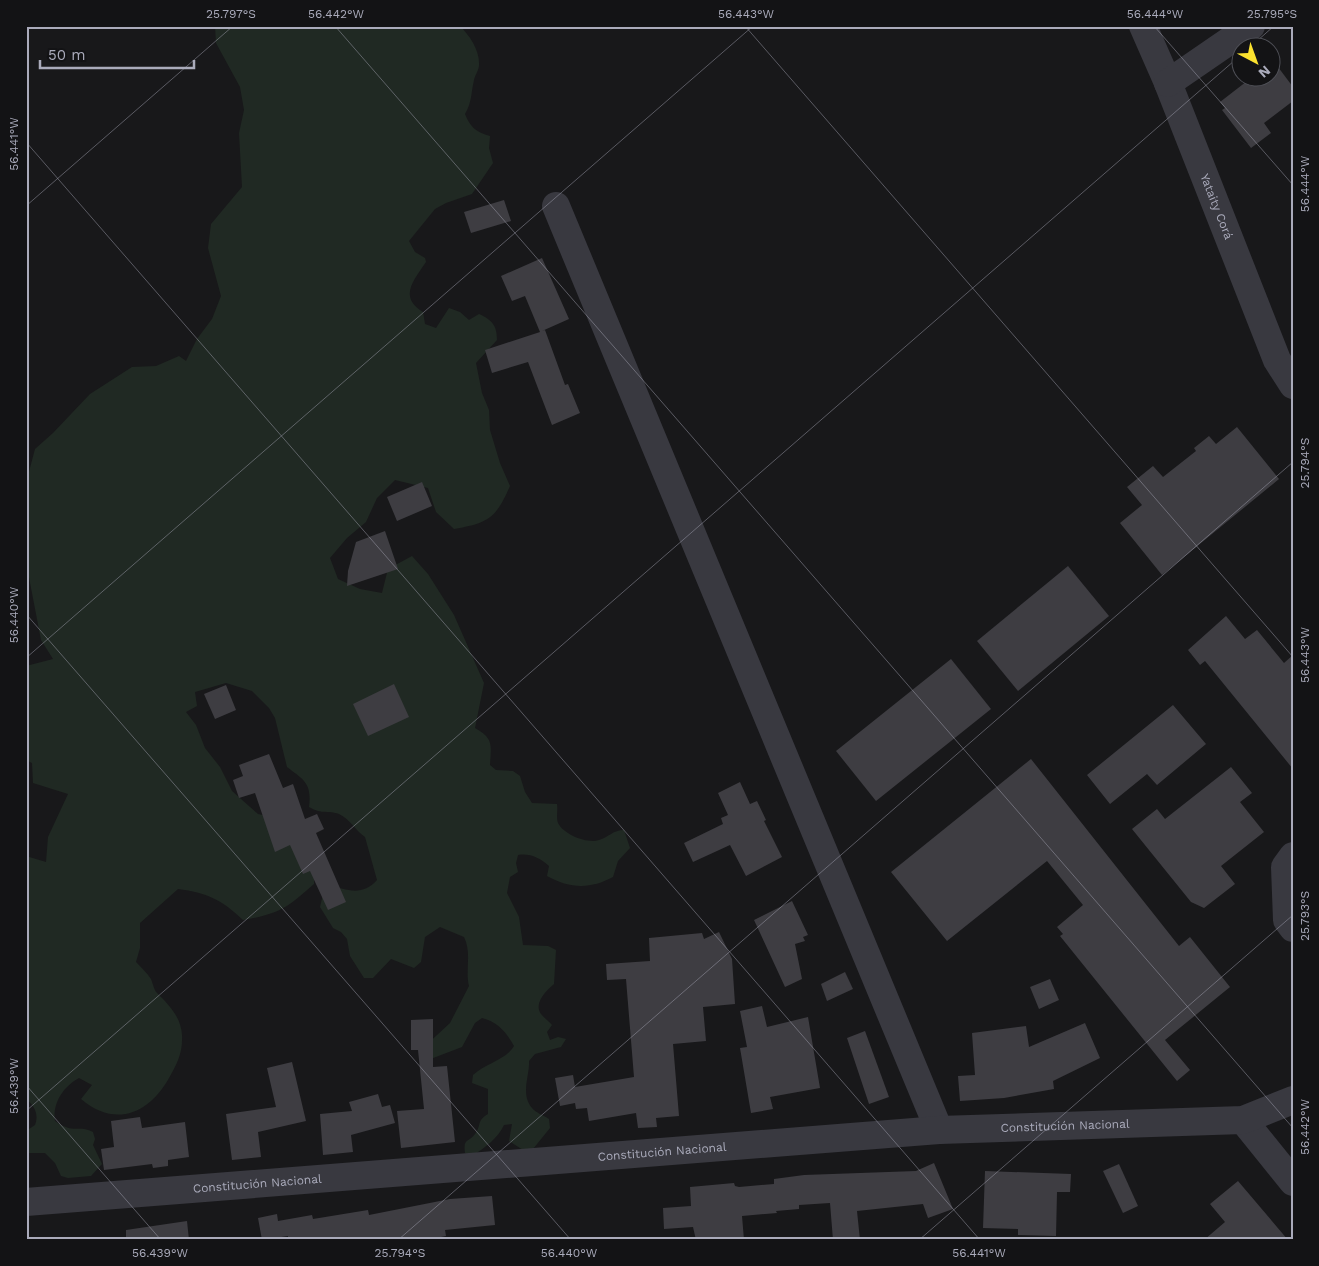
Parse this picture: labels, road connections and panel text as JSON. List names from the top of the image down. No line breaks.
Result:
{"streets":{"street":["Yataity Corá","Constitución Nacional"]},"scale_bar":"50 m","north":"bottom right","coordinates":["25.797°S","56.442°W","56.443°W","56.444°W","25.795°S","56.441°W","25.794°S","56.440°W","25.793°S","56.439°W"]}
